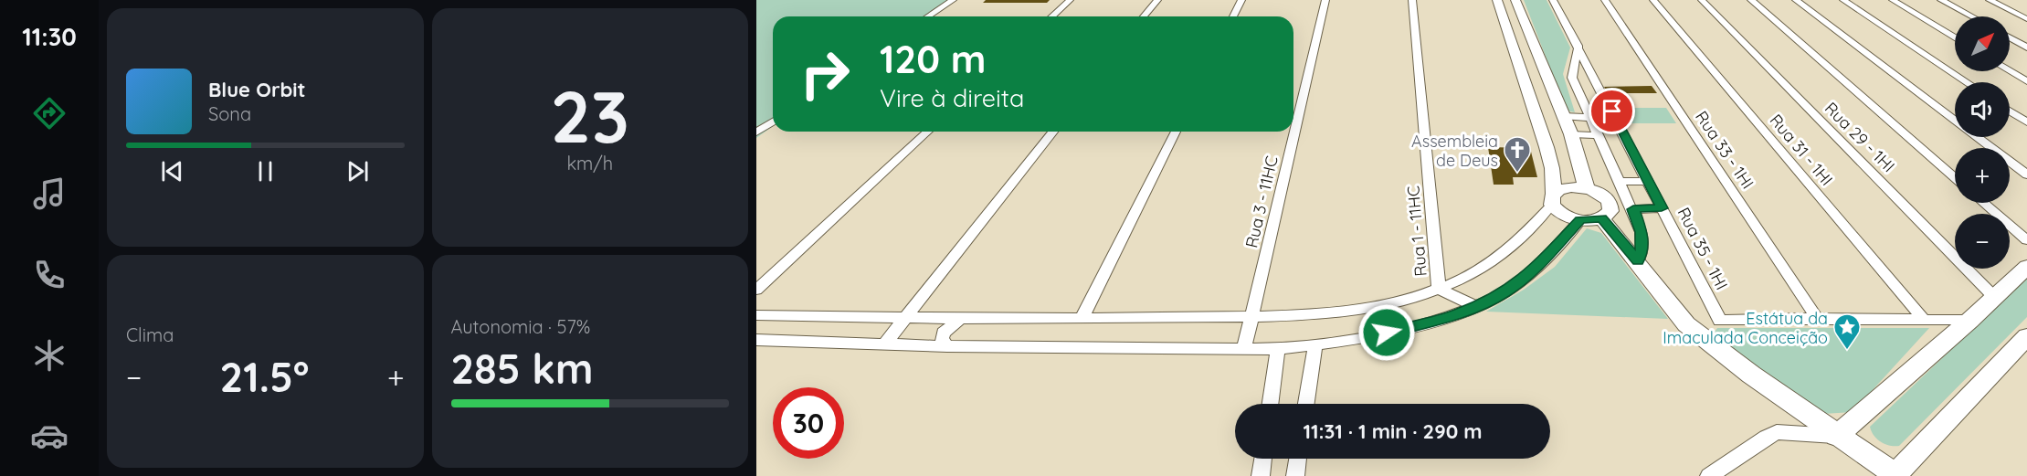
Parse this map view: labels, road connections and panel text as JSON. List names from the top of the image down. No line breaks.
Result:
{"streets":{"street":["Rua 29 - 1HI","Rua 33 - 1HI","Rua 31 - 1HI","Rua 3 - 11HC","Rua 1 - 11HC","Rua 35 - 1HI"]},"crossings":[["Rua 33 - 1HI","Rua 35 - 1HI"],["Rua 31 - 1HI","Rua 35 - 1HI"]],"places":{"church":["Assembleia de Deus"],"place":["Estátua da Imaculada Conceição"]},"north":"top right","page":{"tabs":"11:30","tile":[["23","km/h"],"Clima",["Autonomia · 57%","285 km"]],"map_buttons":["+","−"],"turn":["120 m","Vire à direita"],"song":["Blue Orbit","Sona"],"heat":["−","21.5°","+"],"limit":"30","trip":"11:31 · 1 min · 290 m"}}
